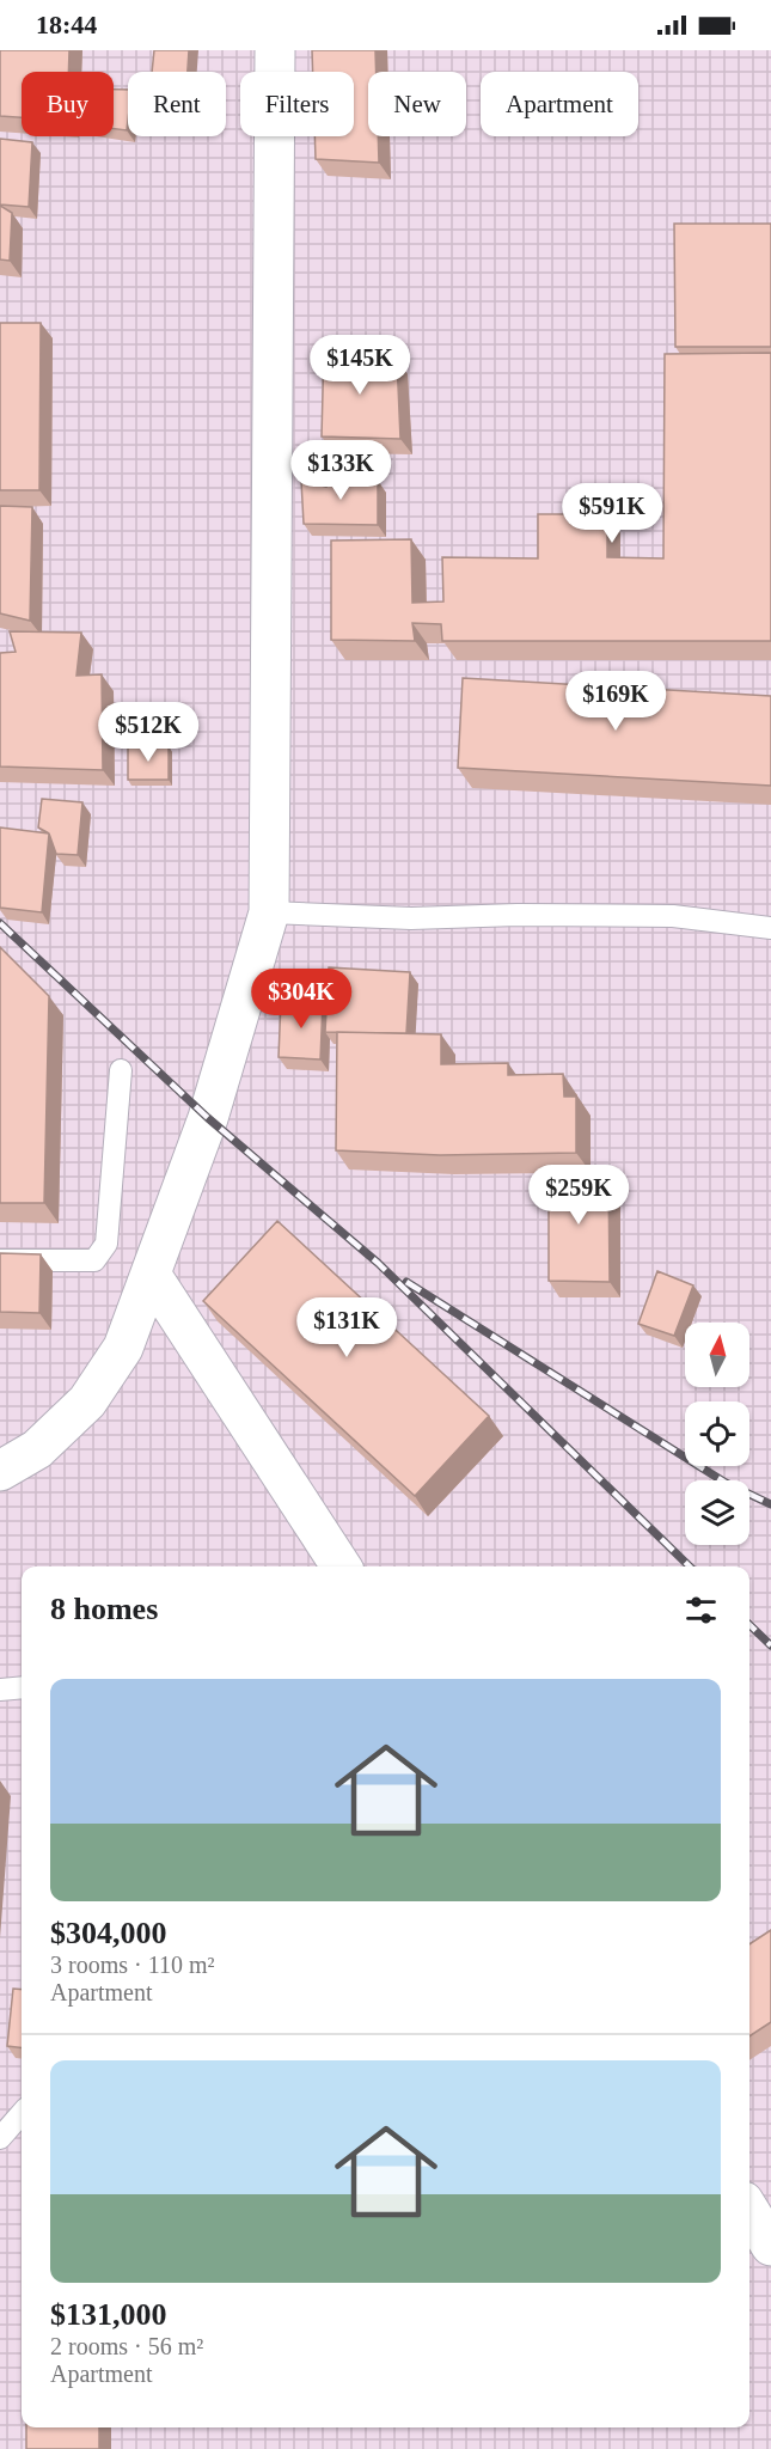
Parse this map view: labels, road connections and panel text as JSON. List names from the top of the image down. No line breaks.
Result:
{"north":"top","page":{"status":"18:44","chip":["Buy","Rent","Filters","New","Apartment"],"price":["$145K","$133K","$591K","$169K","$512K","$304K","$259K","$131K"],"heading":"8 homes","list":[{"name":"$304,000","note":"3 rooms · 110 m² · Apartment"},{"name":"$131,000","note":"2 rooms · 56 m² · Apartment"}]}}
